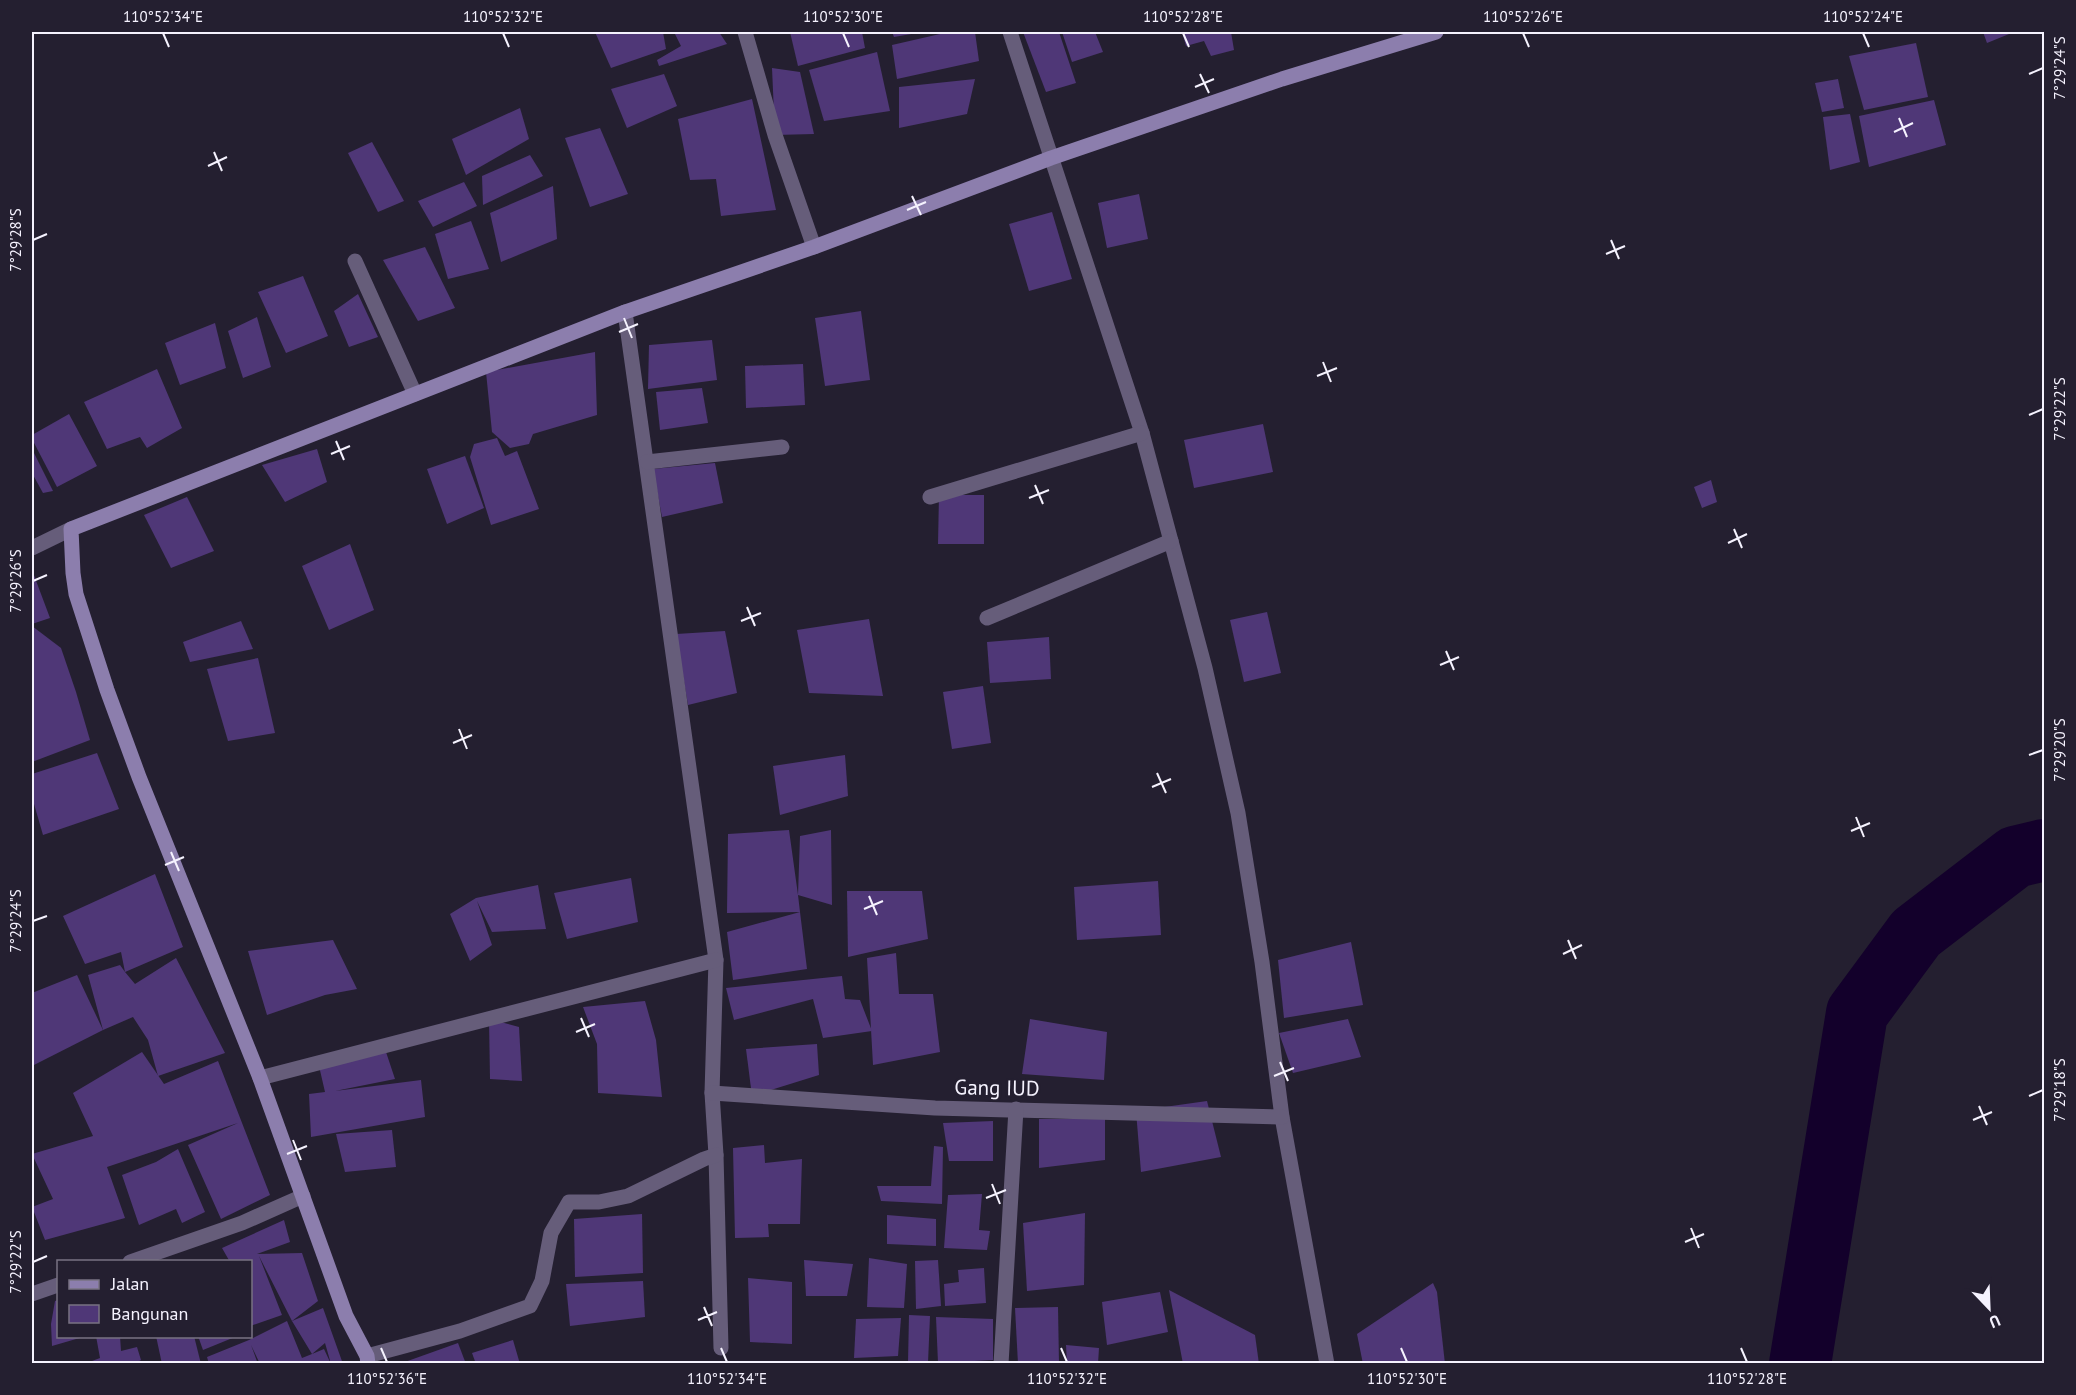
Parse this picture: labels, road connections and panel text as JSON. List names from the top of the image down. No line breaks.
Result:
{"streets":{"street":["Gang IUD"]},"legend":["Jalan","Bangunan"],"north":"bottom right","coordinates":["110°52'34\"E","110°52'32\"E","110°52'30\"E","110°52'28\"E","110°52'26\"E","110°52'24\"E","7°29'24\"S","7°29'28\"S","7°29'22\"S","7°29'26\"S","7°29'20\"S","7°29'18\"S","110°52'36\"E"]}
